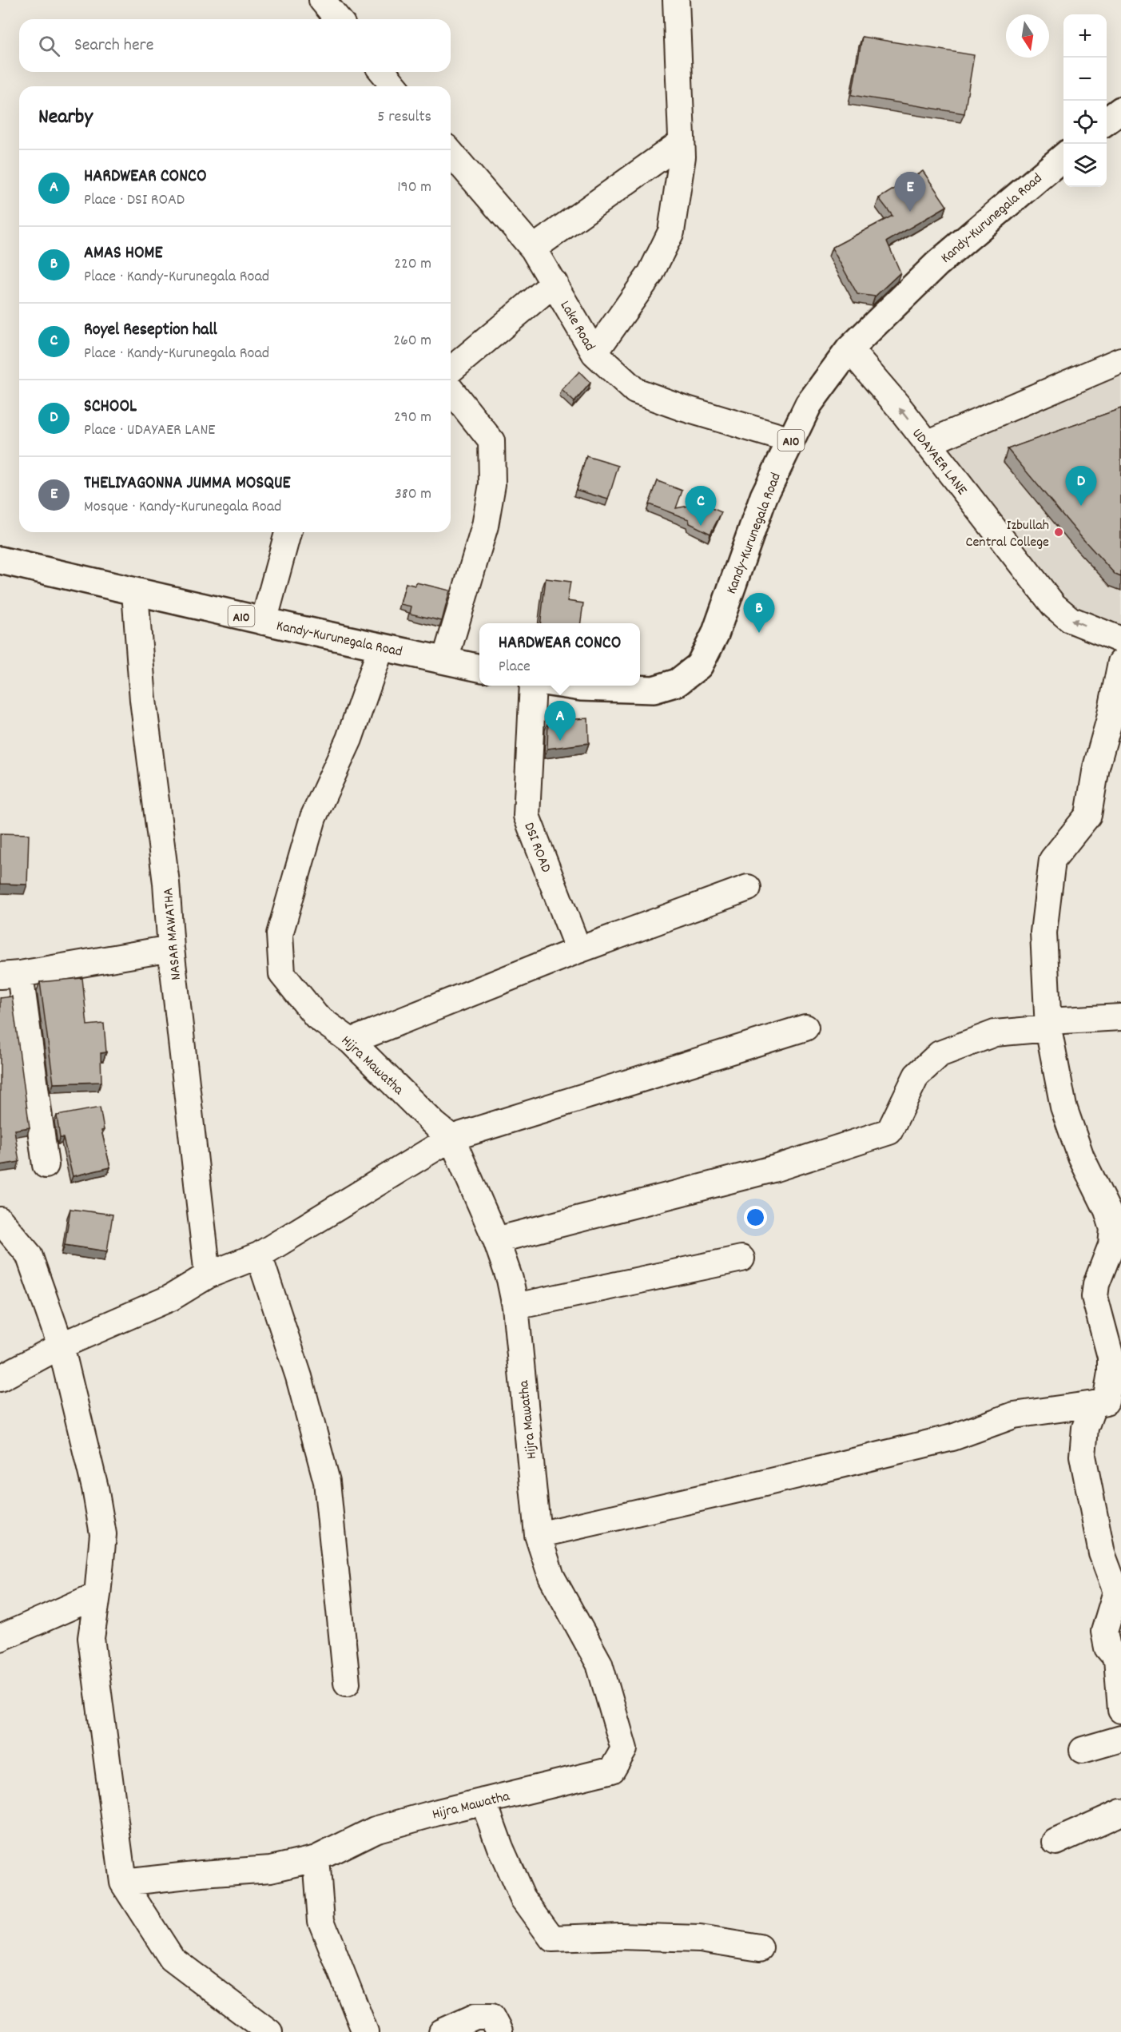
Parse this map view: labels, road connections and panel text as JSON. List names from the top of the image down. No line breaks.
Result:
{"streets":{"highway":["Kandy-Kurunegala Road","A10"],"street":["Lake Road","UDAYAER LANE","DSI ROAD","NASAR MAWATHA","Hijra Mawatha"]},"crossings":[["Kandy-Kurunegala Road","Lake Road"],["Kandy-Kurunegala Road","UDAYAER LANE"],["Kandy-Kurunegala Road","NASAR MAWATHA"],["Kandy-Kurunegala Road","Hijra Mawatha"]],"one_way":["UDAYAER LANE"],"places":["Izbullah Central College"],"north":"bottom","page":{"map_buttons":["+","−"],"search":"Search here","heading":["Nearby","5 results"],"list":[{"mark":"A","name":"HARDWEAR CONCO","note":"Place · DSI ROAD","value":"190 m"},{"mark":"B","name":"AMAS HOME","note":"Place · Kandy-Kurunegala Road","value":"220 m"},{"mark":"C","name":"Royel Reseption hall","note":"Place · Kandy-Kurunegala Road","value":"260 m"},{"mark":"D","name":"SCHOOL","note":"Place · UDAYAER LANE","value":"290 m"},{"mark":"E","name":"THELIYAGONNA JUMMA MOSQUE","note":"Mosque · Kandy-Kurunegala Road","value":"380 m"}],"pins":["E","D","C","B","A"],"popup":["HARDWEAR CONCO","Place"]}}
